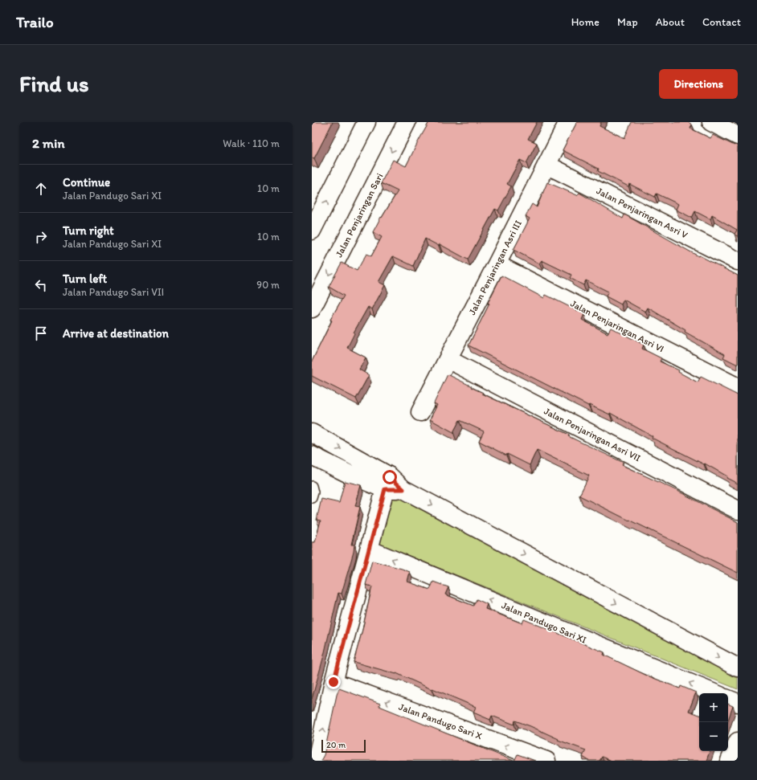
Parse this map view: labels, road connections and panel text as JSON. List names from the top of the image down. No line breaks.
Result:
{"streets":{"street":["Jalan Penjaringan Asri V","Jalan Penjaringan Sari","Jalan Penjaringan Asri III","Jalan Penjaringan Asri VI","Jalan Penjaringan Asri VII","Jalan Pandugo Sari XI","Jalan Pandugo Sari X"]},"crossings":[["Jalan Penjaringan Asri V","Jalan Penjaringan Asri III"],["Jalan Penjaringan Asri III","Jalan Penjaringan Asri VI"],["Jalan Penjaringan Asri III","Jalan Penjaringan Asri VII"]],"one_way":["Jalan Pandugo Sari X"],"scale_bar":"20 m","page":{"header":"Trailo","nav":["Home","Map","About","Contact"],"buttons":"Directions","title":"Find us","heading":["2 min","Walk · 110 m"],"list":[["Continue","Jalan Pandugo Sari XI","10 m"],["Turn right","Jalan Pandugo Sari XI","10 m"],["Turn left","Jalan Pandugo Sari VII","90 m"],"Arrive at destination"],"map_buttons":["+","−"],"scale":"20 m"}}
